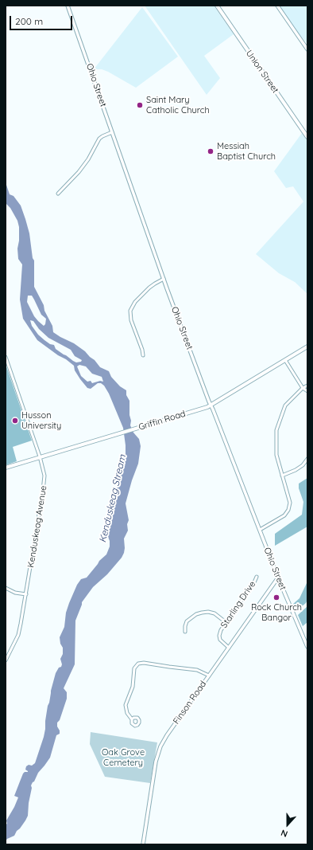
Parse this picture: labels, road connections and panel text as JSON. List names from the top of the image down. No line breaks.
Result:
{"streets":{"main road":["Union Street","Griffin Road"],"street":["Ohio Street","Kenduskeag Avenue","Starling Drive","Finson Road"]},"crossings":[["Ohio Street","Griffin Road"],["Ohio Street","Finson Road"],["Griffin Road","Kenduskeag Avenue"],["Starling Drive","Finson Road"]],"water":["Kenduskeag Stream"],"parks":["Oak Grove Cemetery"],"places":["Saint Mary Catholic Church","Messiah Baptist Church","Husson University","Rock Church Bangor"],"scale_bar":"200 m","north":"bottom"}
